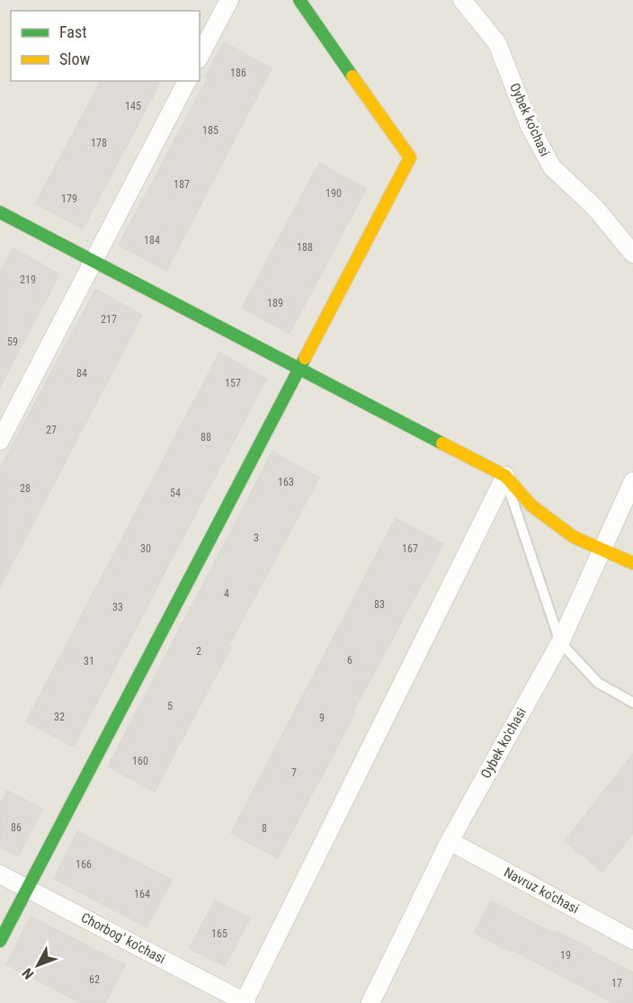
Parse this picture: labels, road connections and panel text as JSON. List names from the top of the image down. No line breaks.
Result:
{"streets":{"street":["Oybek ko'chasi","Navruz ko'chasi","Chorbog' ko'chasi"]},"crossings":[["Oybek ko'chasi","Navruz ko'chasi"]],"house_numbers":["186","145","185","178","187","190","179","184","188","219","189","217","59","84","157","27","88","163","28","54","3","30","167","4","83","33","2","6","31","5","32","9","160","7","86","8","166","164","165","19","62","17"],"legend":["Fast","Slow"],"north":"bottom left"}
